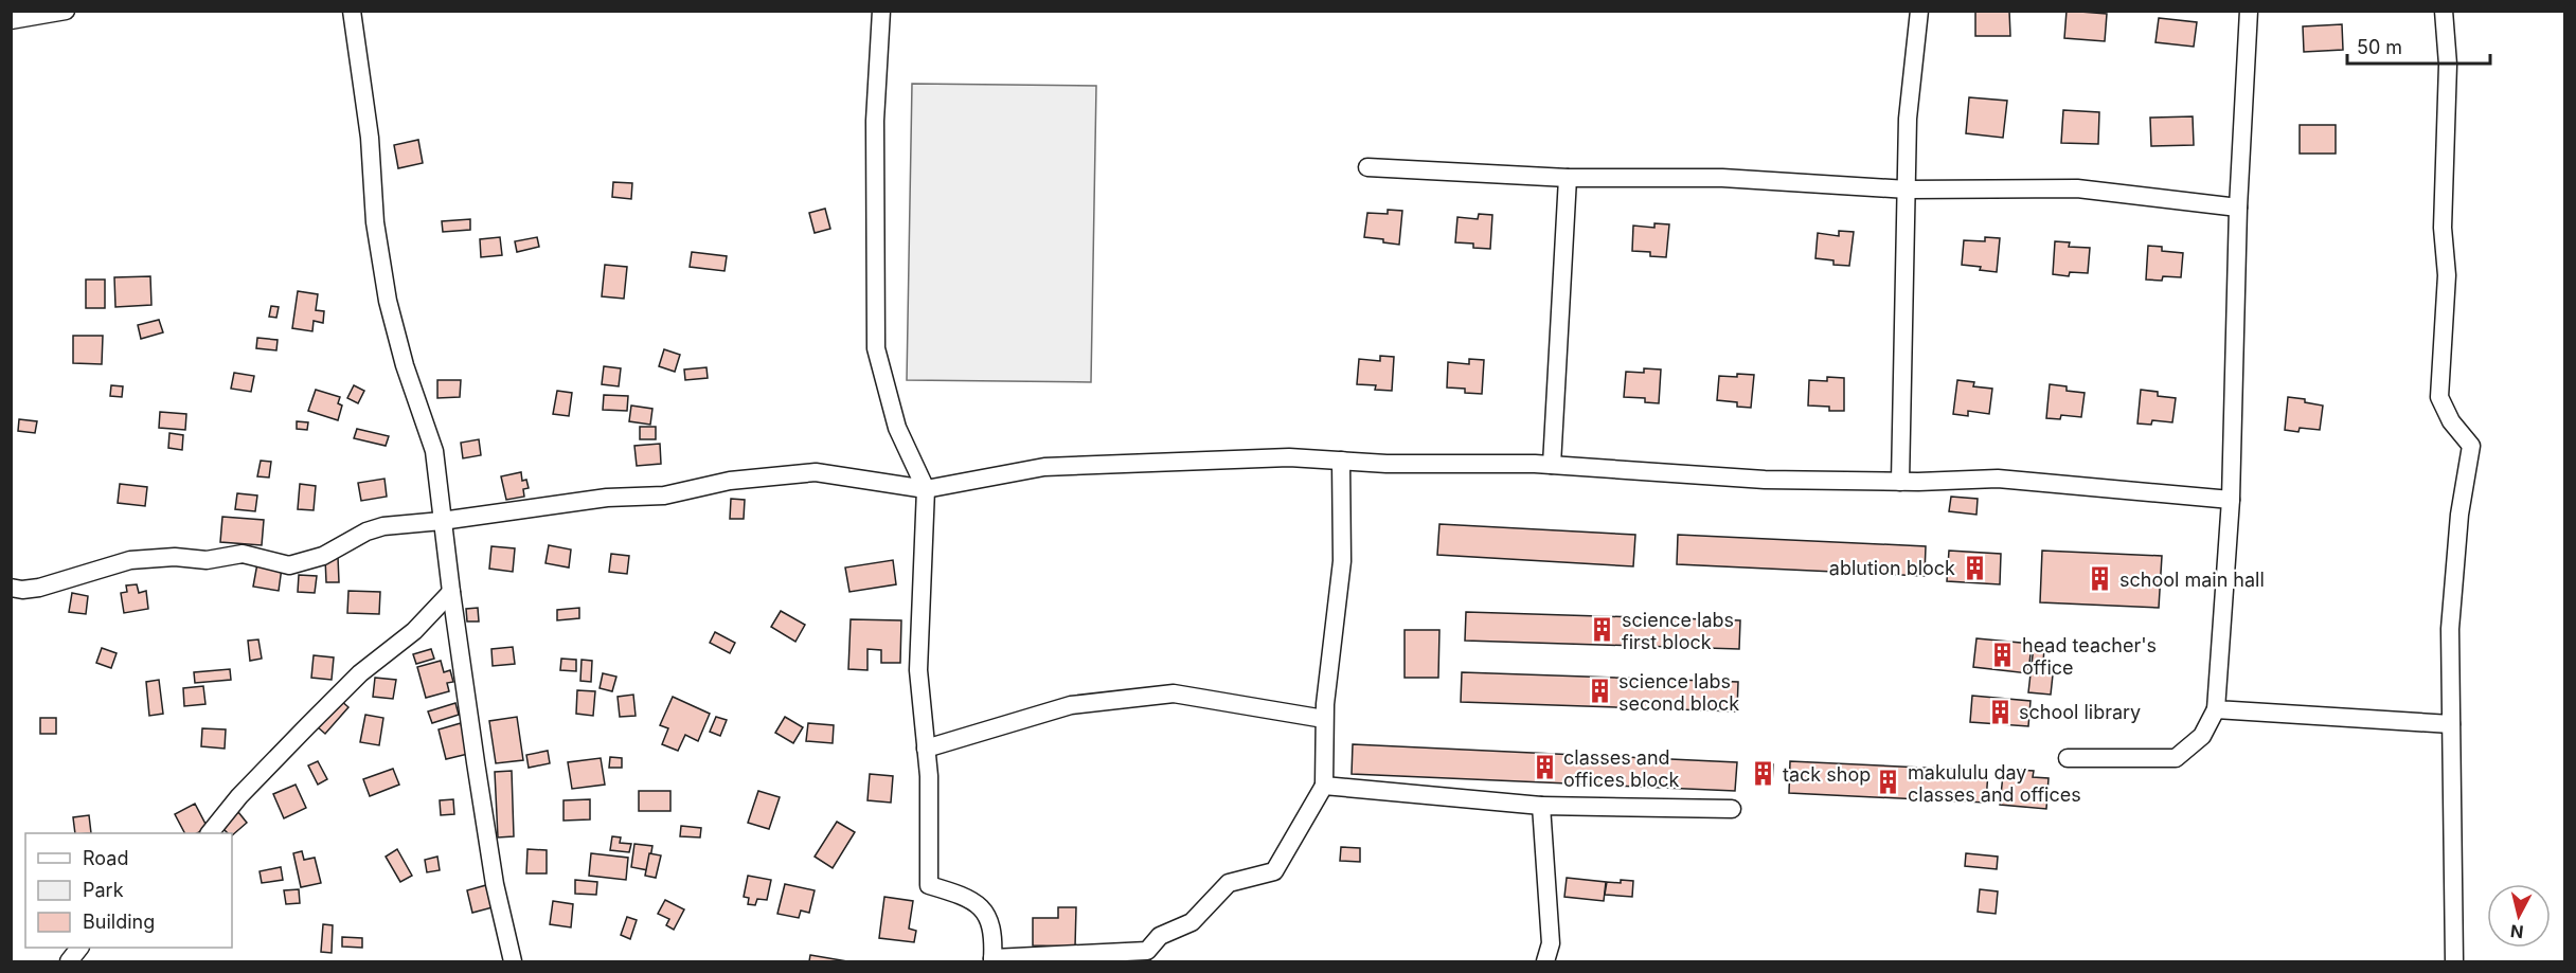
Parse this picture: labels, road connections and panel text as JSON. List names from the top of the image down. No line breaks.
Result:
{"places":{"building":["ablution block","school main hall","science labs first block","head teacher's office","science labs second block","school library","classes and offices block","tack shop","makululu day classes and offices"]},"legend":["Road","Park","Building"],"scale_bar":"50 m","north":"bottom"}
